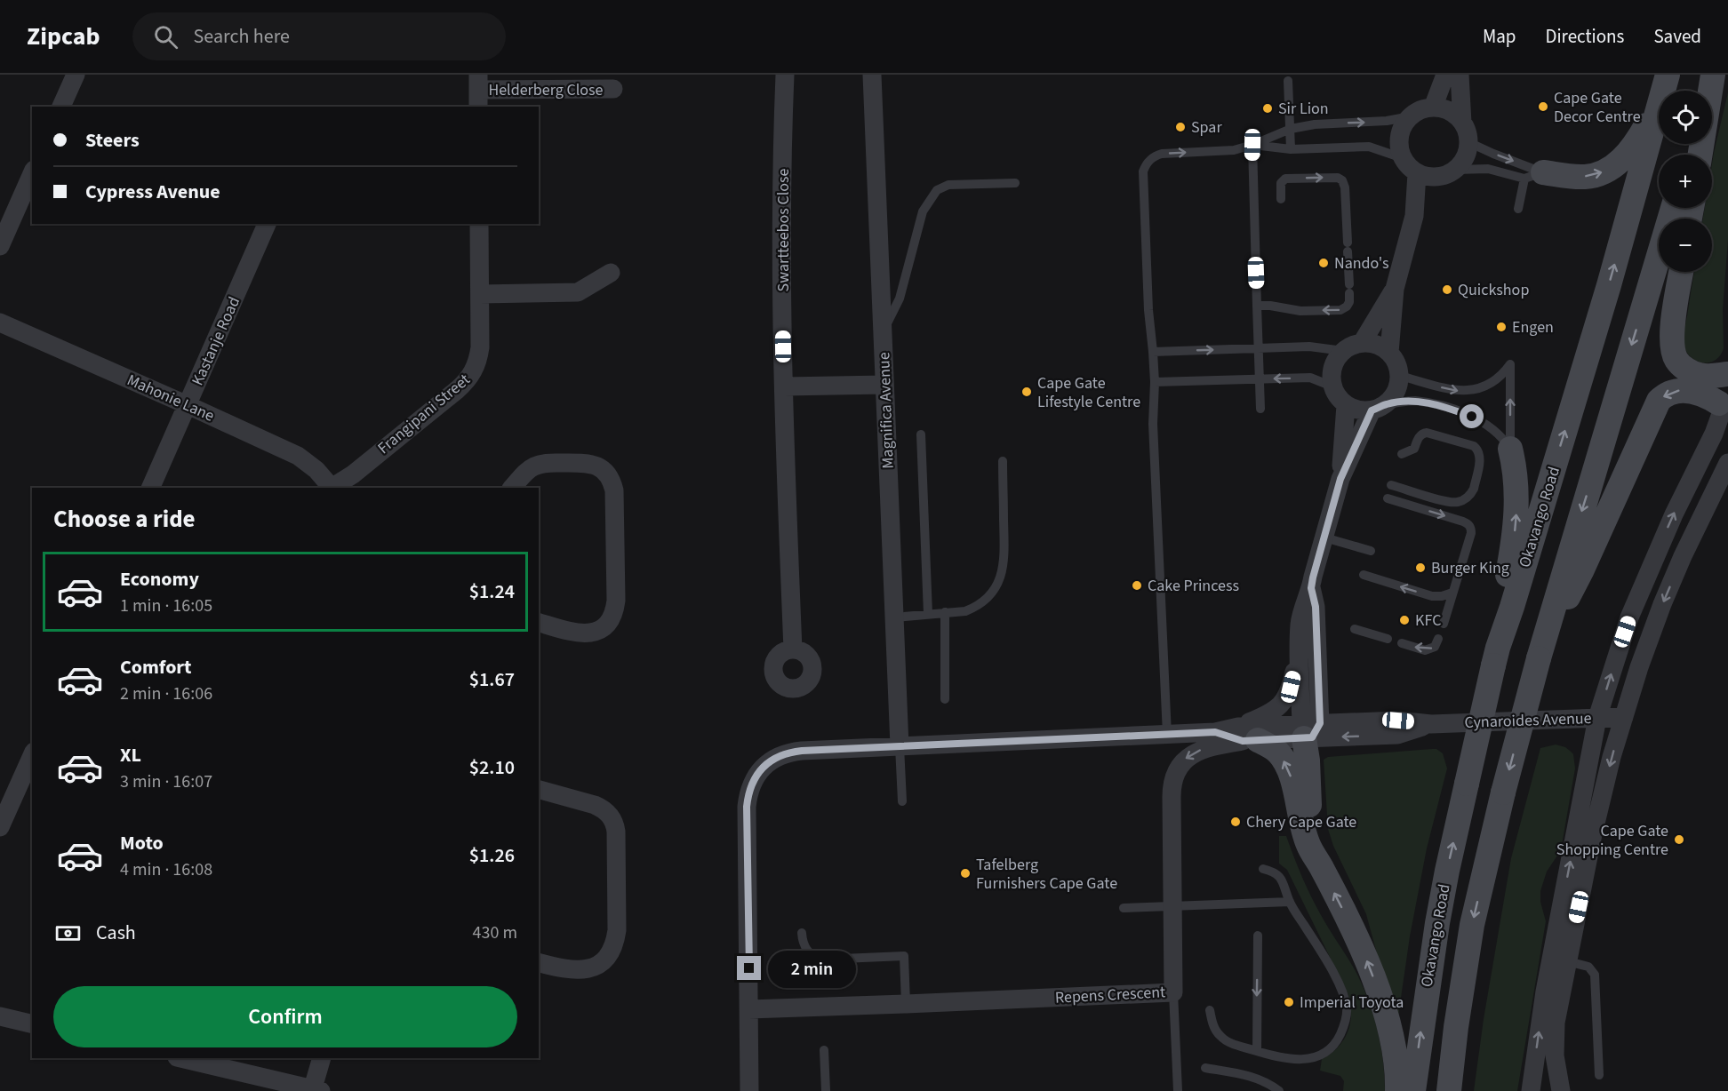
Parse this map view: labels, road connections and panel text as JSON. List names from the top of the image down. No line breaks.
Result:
{"streets":{"main road":["Okavango Road"],"street":["Helderberg Close","Swartteebos Close","Kastanje Road","Mahonie Lane","Magnifica Avenue","Frangipani Street","Cynaroides Avenue","Repens Crescent"]},"crossings":[["Kastanje Road","Mahonie Lane"],["Magnifica Avenue","Cynaroides Avenue"],["Cynaroides Avenue","Repens Crescent"]],"places":["Cape Gate Decor Centre","Sir Lion","Spar","Nando's","Quickshop","Engen","Cape Gate Lifestyle Centre","Burger King","Cake Princess","KFC","Chery Cape Gate","Cape Gate Shopping Centre","Tafelberg Furnishers Cape Gate","Imperial Toyota"],"page":{"header":"Zipcab","search":"Search here","nav":["Map","Directions","Saved"],"map_buttons":["+","−"],"banner":["Steers","Cypress Avenue"],"heading":"Choose a ride","list":[{"name":"Economy","note":"1 min · 16:05","value":"$1.24"},{"name":"Comfort","note":"2 min · 16:06","value":"$1.67"},{"name":"XL","note":"3 min · 16:07","value":"$2.10"},{"name":"Moto","note":"4 min · 16:08","value":"$1.26"}],"pay":["Cash","430 m"],"bubble":"2 min","buttons":"Confirm"}}
